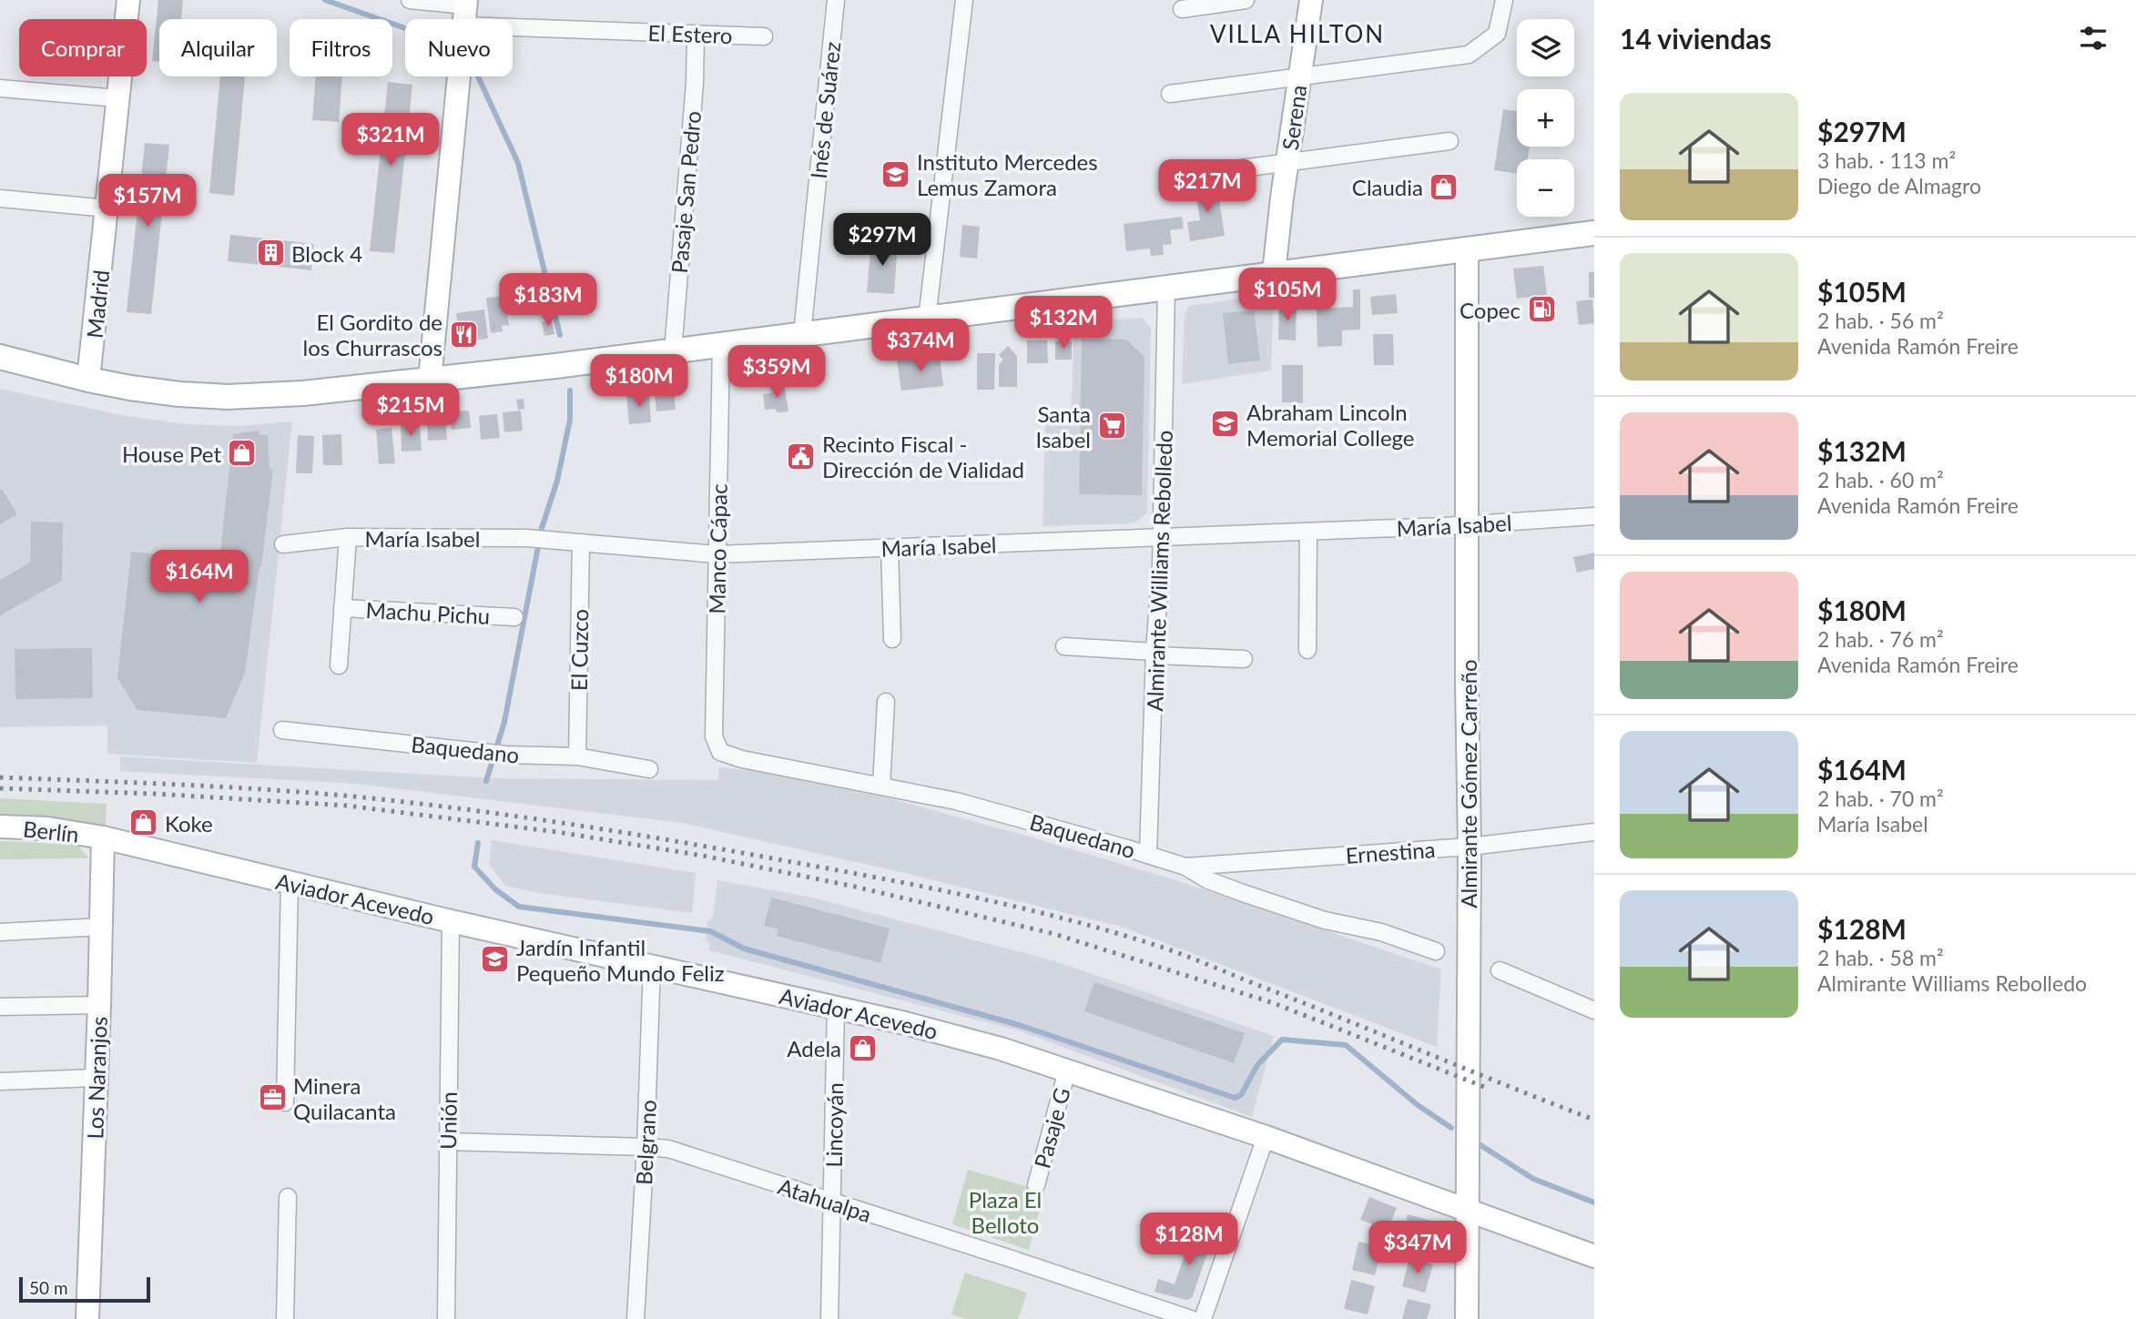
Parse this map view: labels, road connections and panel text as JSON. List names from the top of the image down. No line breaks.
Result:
{"streets":{"main road":["Serena","Madrid","Almirante Gómez Carreño","Berlín","Aviador Acevedo","Los Naranjos"],"street":["El Estero","Inés de Suárez","Pasaje San Pedro","María Isabel","Manco Cápac","Almirante Williams Rebolledo","Machu Pichu","El Cuzco","Baquedano","Ernestina","Unión","Lincoyán","Pasaje G","Belgrano","Atahualpa"]},"crossings":[["El Estero","Pasaje San Pedro"],["María Isabel","Manco Cápac"],["María Isabel","Almirante Williams Rebolledo"],["María Isabel","El Cuzco"],["María Isabel","Almirante Gómez Carreño"],["Manco Cápac","Baquedano"],["Almirante Williams Rebolledo","Baquedano"],["El Cuzco","Baquedano"],["Baquedano","Ernestina"],["Almirante Gómez Carreño","Ernestina"],["Almirante Gómez Carreño","Aviador Acevedo"],["Berlín","Aviador Acevedo"],["Berlín","Los Naranjos"],["Aviador Acevedo","Los Naranjos"],["Aviador Acevedo","Unión"],["Aviador Acevedo","Lincoyán"],["Aviador Acevedo","Pasaje G"],["Aviador Acevedo","Belgrano"],["Unión","Atahualpa"],["Lincoyán","Atahualpa"],["Belgrano","Atahualpa"]],"districts":["VILLA HILTON"],"parks":["Plaza El Belloto"],"places":{"school or university":["Instituto Mercedes Lemus Zamora","Abraham Lincoln Memorial College","Jardín Infantil Pequeño Mundo Feliz"],"shop":["Claudia","House Pet","Koke","Adela"],"building":["Block 4"],"fuel station":["Copec"],"restaurant":["El Gordito de los Churrascos"],"supermarket":["Santa Isabel"],"public building":["Recinto Fiscal - Dirección de Vialidad"],"office":["Minera Quilacanta"]},"scale_bar":"50 m","page":{"heading":"14 viviendas","map_buttons":["+","−"],"chip":["Comprar","Alquilar","Filtros","Nuevo"],"list":[{"name":"$297M","note":"3 hab. · 113 m² · Diego de Almagro"},{"name":"$105M","note":"2 hab. · 56 m² · Avenida Ramón Freire"},{"name":"$132M","note":"2 hab. · 60 m² · Avenida Ramón Freire"},{"name":"$180M","note":"2 hab. · 76 m² · Avenida Ramón Freire"},{"name":"$164M","note":"2 hab. · 70 m² · María Isabel"},{"name":"$128M","note":"2 hab. · 58 m² · Almirante Williams Rebolledo"}],"price":["$321M","$217M","$157M","$297M","$105M","$183M","$132M","$374M","$359M","$180M","$215M","$164M","$128M","$347M"],"scale":"50 m"}}
